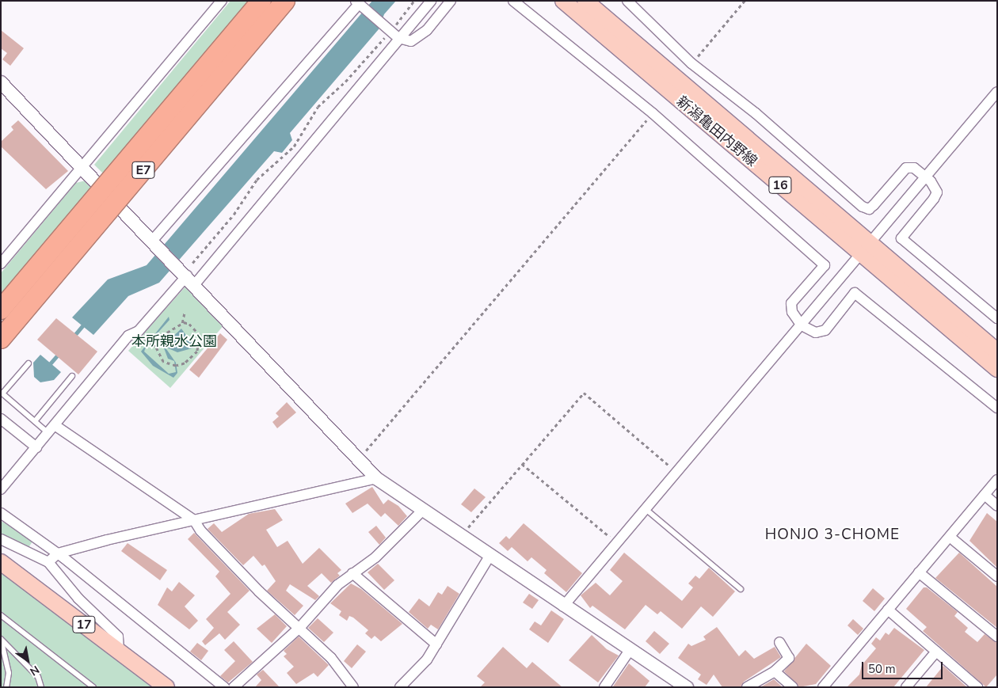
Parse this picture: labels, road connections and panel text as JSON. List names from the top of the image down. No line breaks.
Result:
{"streets":{"highway":["E7"],"main road":["新潟亀田内野線","16","17"]},"districts":["HONJO 3-CHOME"],"parks":["本所親水公園"],"scale_bar":"50 m","north":"bottom right"}
